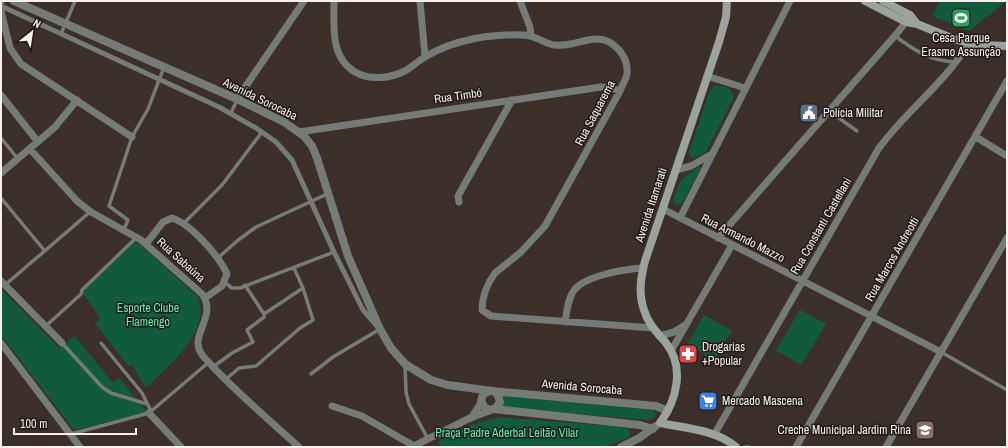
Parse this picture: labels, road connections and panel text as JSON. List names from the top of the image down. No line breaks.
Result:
{"streets":{"main road":["Avenida Itamarati"],"street":["Rua Timbó","Avenida Sorocaba","Rua Saquarema","Rua Constanti Castellani","Rua Armando Mazzo","Rua Marcos Andreotti","Rua Sabaúna"]},"crossings":[["Rua Timbó","Avenida Sorocaba"],["Rua Timbó","Rua Saquarema"],["Avenida Sorocaba","Avenida Itamarati"],["Avenida Itamarati","Rua Armando Mazzo"],["Rua Constanti Castellani","Rua Armando Mazzo"],["Rua Armando Mazzo","Rua Marcos Andreotti"]],"parks":["Esporte Clube Flamengo","Praça Padre Aderbal Leitão Vilar"],"places":{"sports":["Cesa Parque Erasmo Assunçăo"],"public building":["Polícia Militar"],"pharmacy":["Drogarias +Popular"],"supermarket":["Mercado Mascena"],"school or university":["Creche Municipal Jardim Rina"]},"scale_bar":"100 m","north":"top right"}
